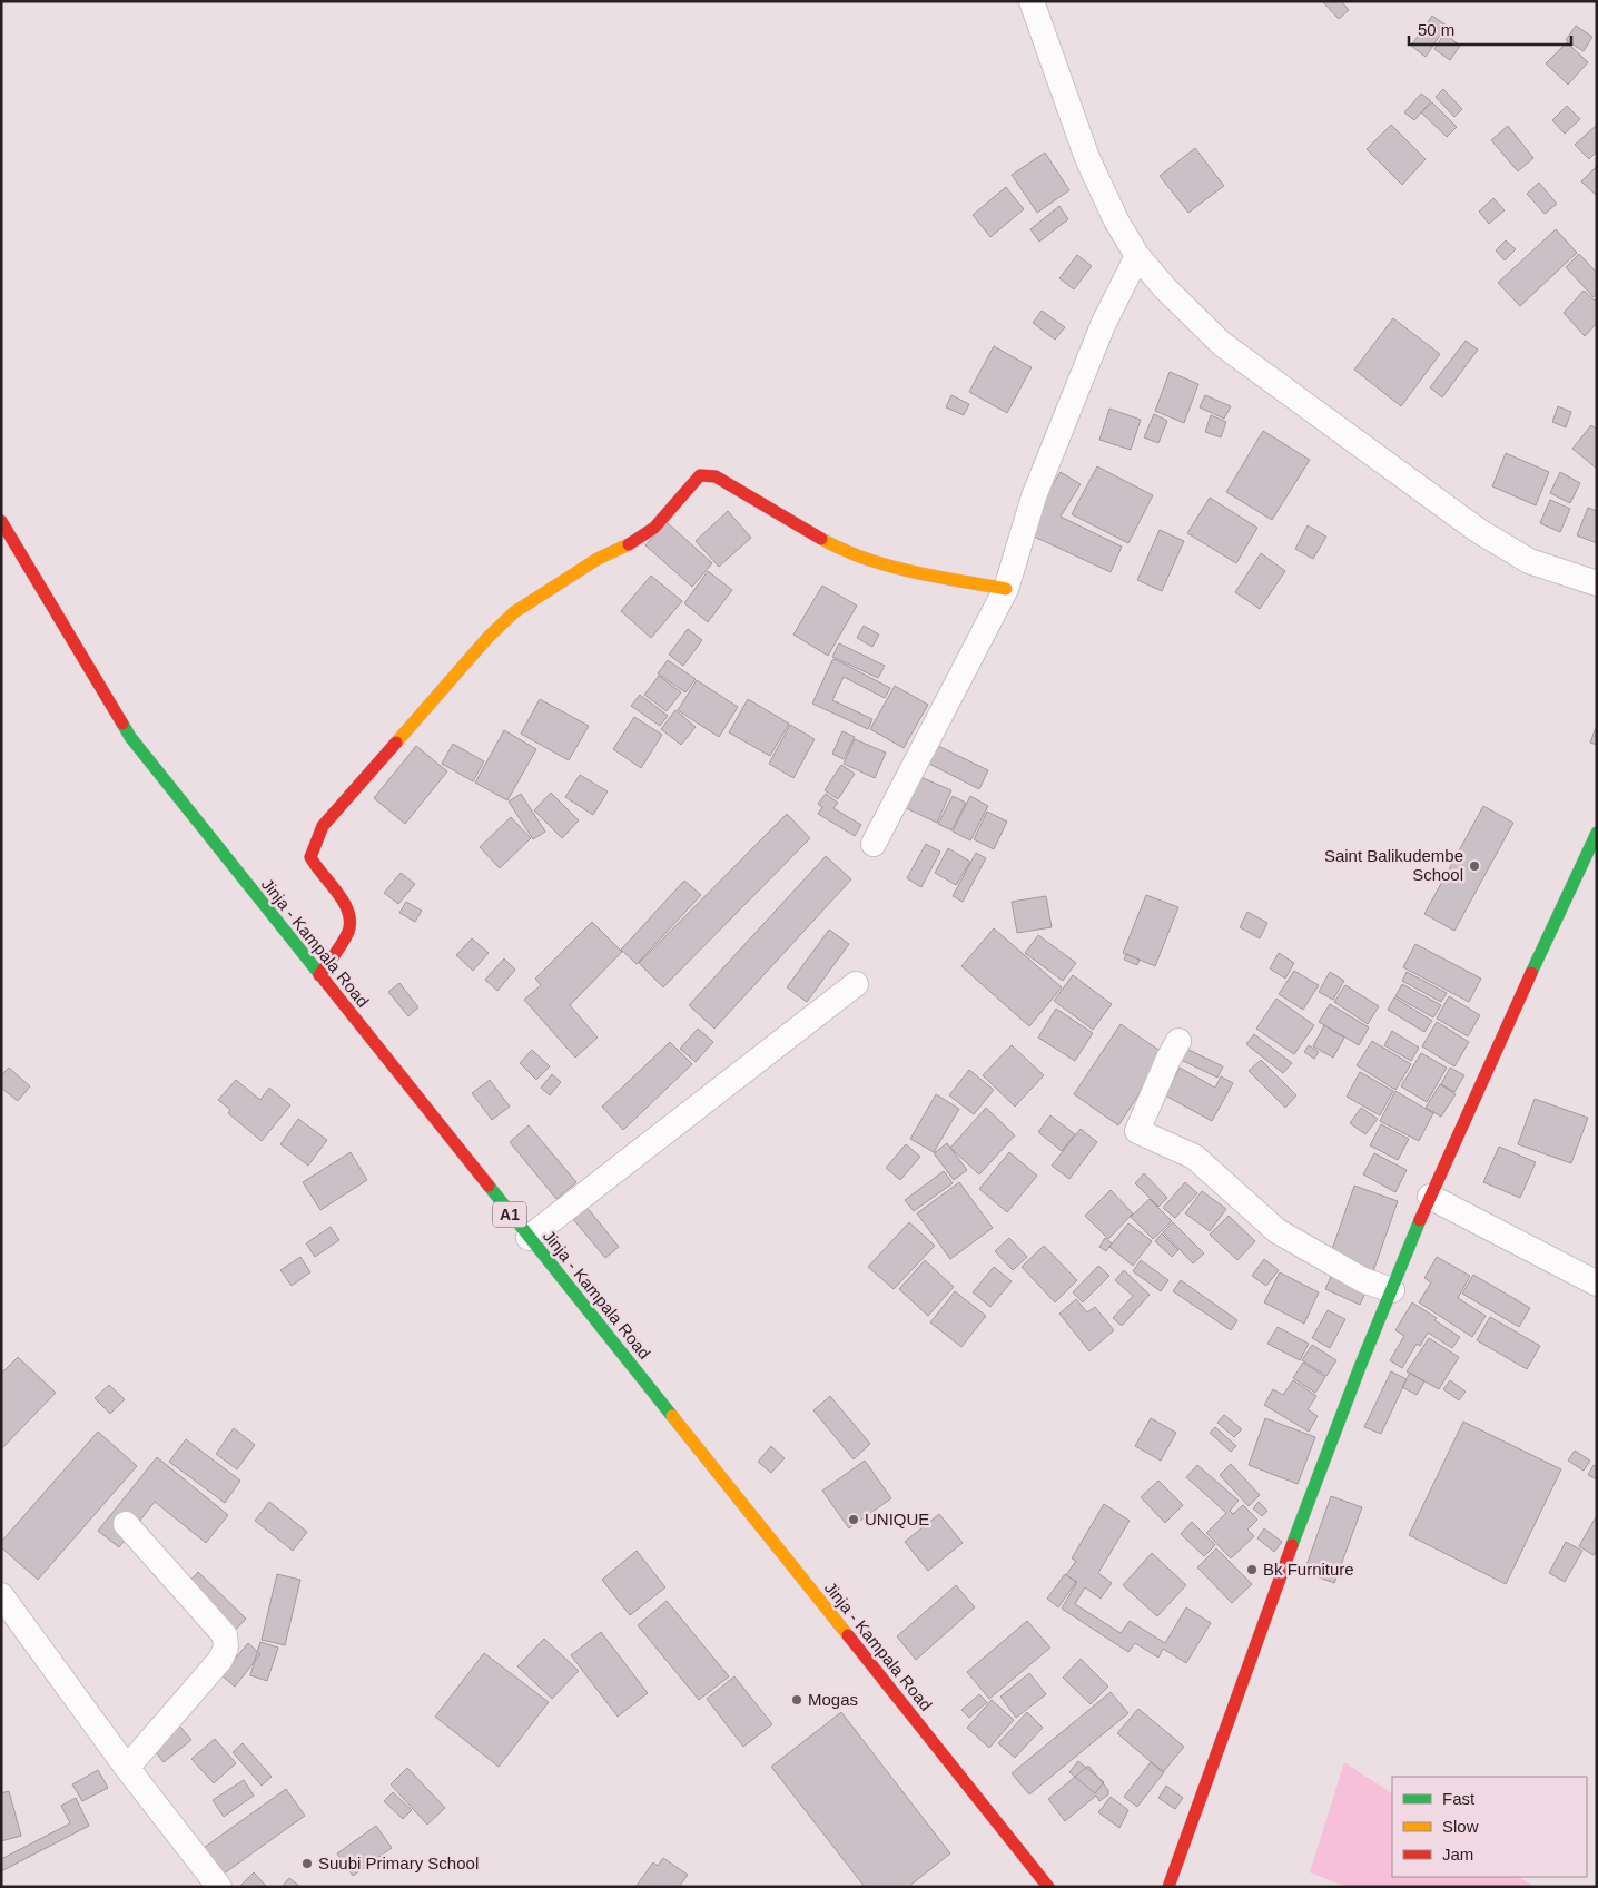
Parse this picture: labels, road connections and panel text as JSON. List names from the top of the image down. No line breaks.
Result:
{"streets":{"main road":["Jinja - Kampala Road","A1"]},"places":["Saint Balikudembe School","UNIQUE","Bk Furniture","Mogas","Suubi Primary School"],"legend":["Fast","Slow","Jam"],"scale_bar":"50 m"}
